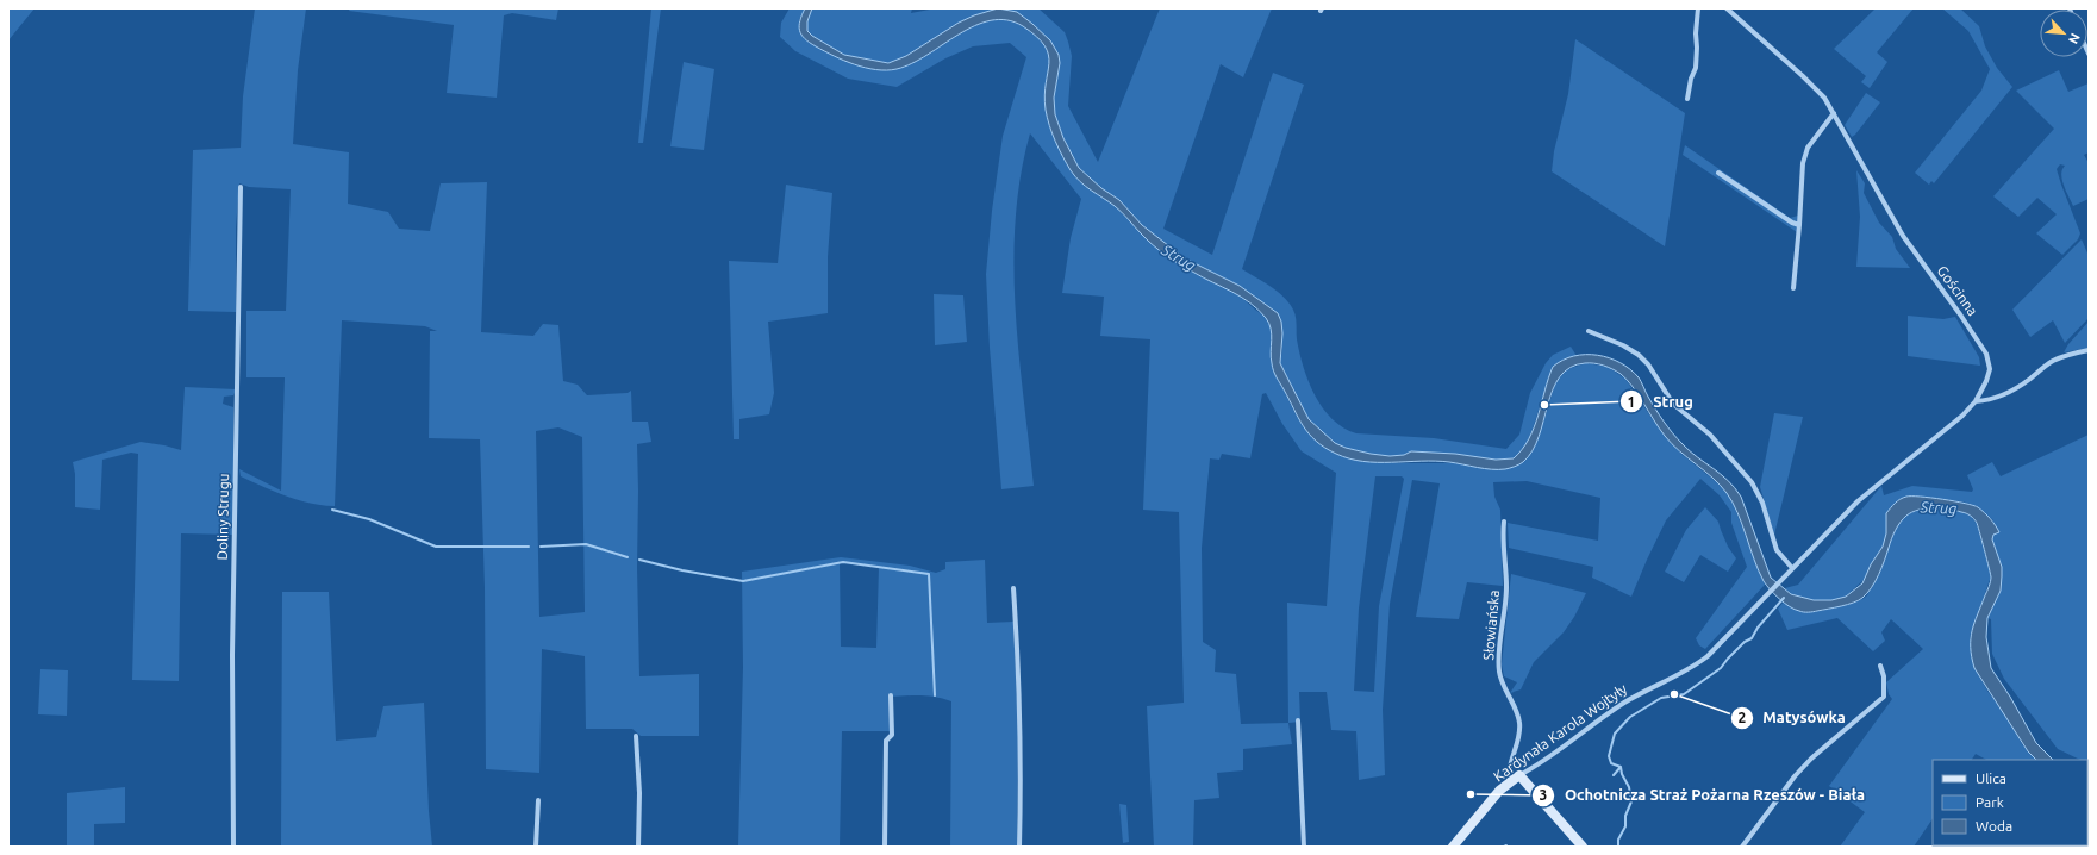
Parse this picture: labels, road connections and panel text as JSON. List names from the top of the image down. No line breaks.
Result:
{"streets":{"street":["Gościnna","Doliny Strugu","Słowiańska","Kardynała Karola Wojtyły"]},"crossings":[["Gościnna","Kardynała Karola Wojtyły"],["Słowiańska","Kardynała Karola Wojtyły"]],"water":["Strug"],"places":["Strug","Matysówka","Ochotnicza Straż Pożarna Rzeszów - Biała"],"legend":["Ulica","Park","Woda"],"north":"bottom right"}
